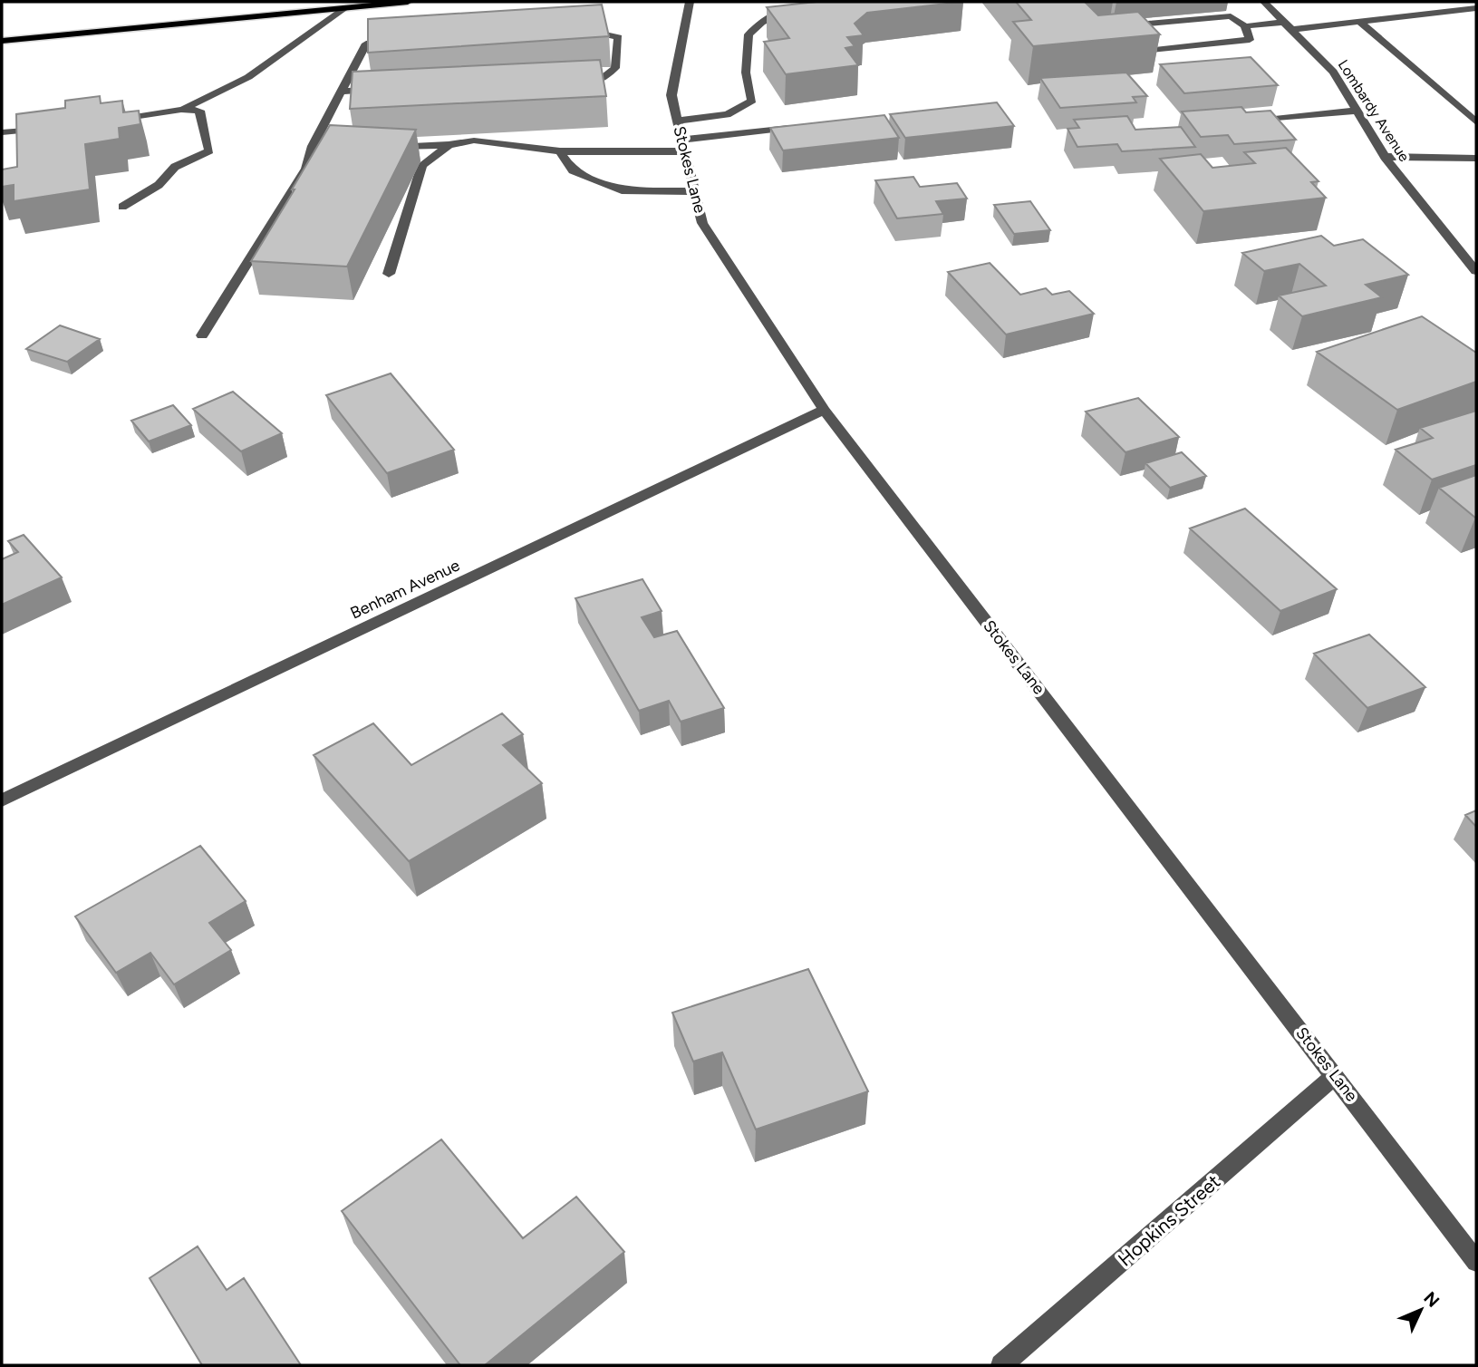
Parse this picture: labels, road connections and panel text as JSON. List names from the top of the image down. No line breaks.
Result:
{"streets":{"street":["Lombardy Avenue","Stokes Lane","Benham Avenue","Hopkins Street"]},"crossings":[["Stokes Lane","Benham Avenue"],["Stokes Lane","Hopkins Street"]],"north":"top right"}
